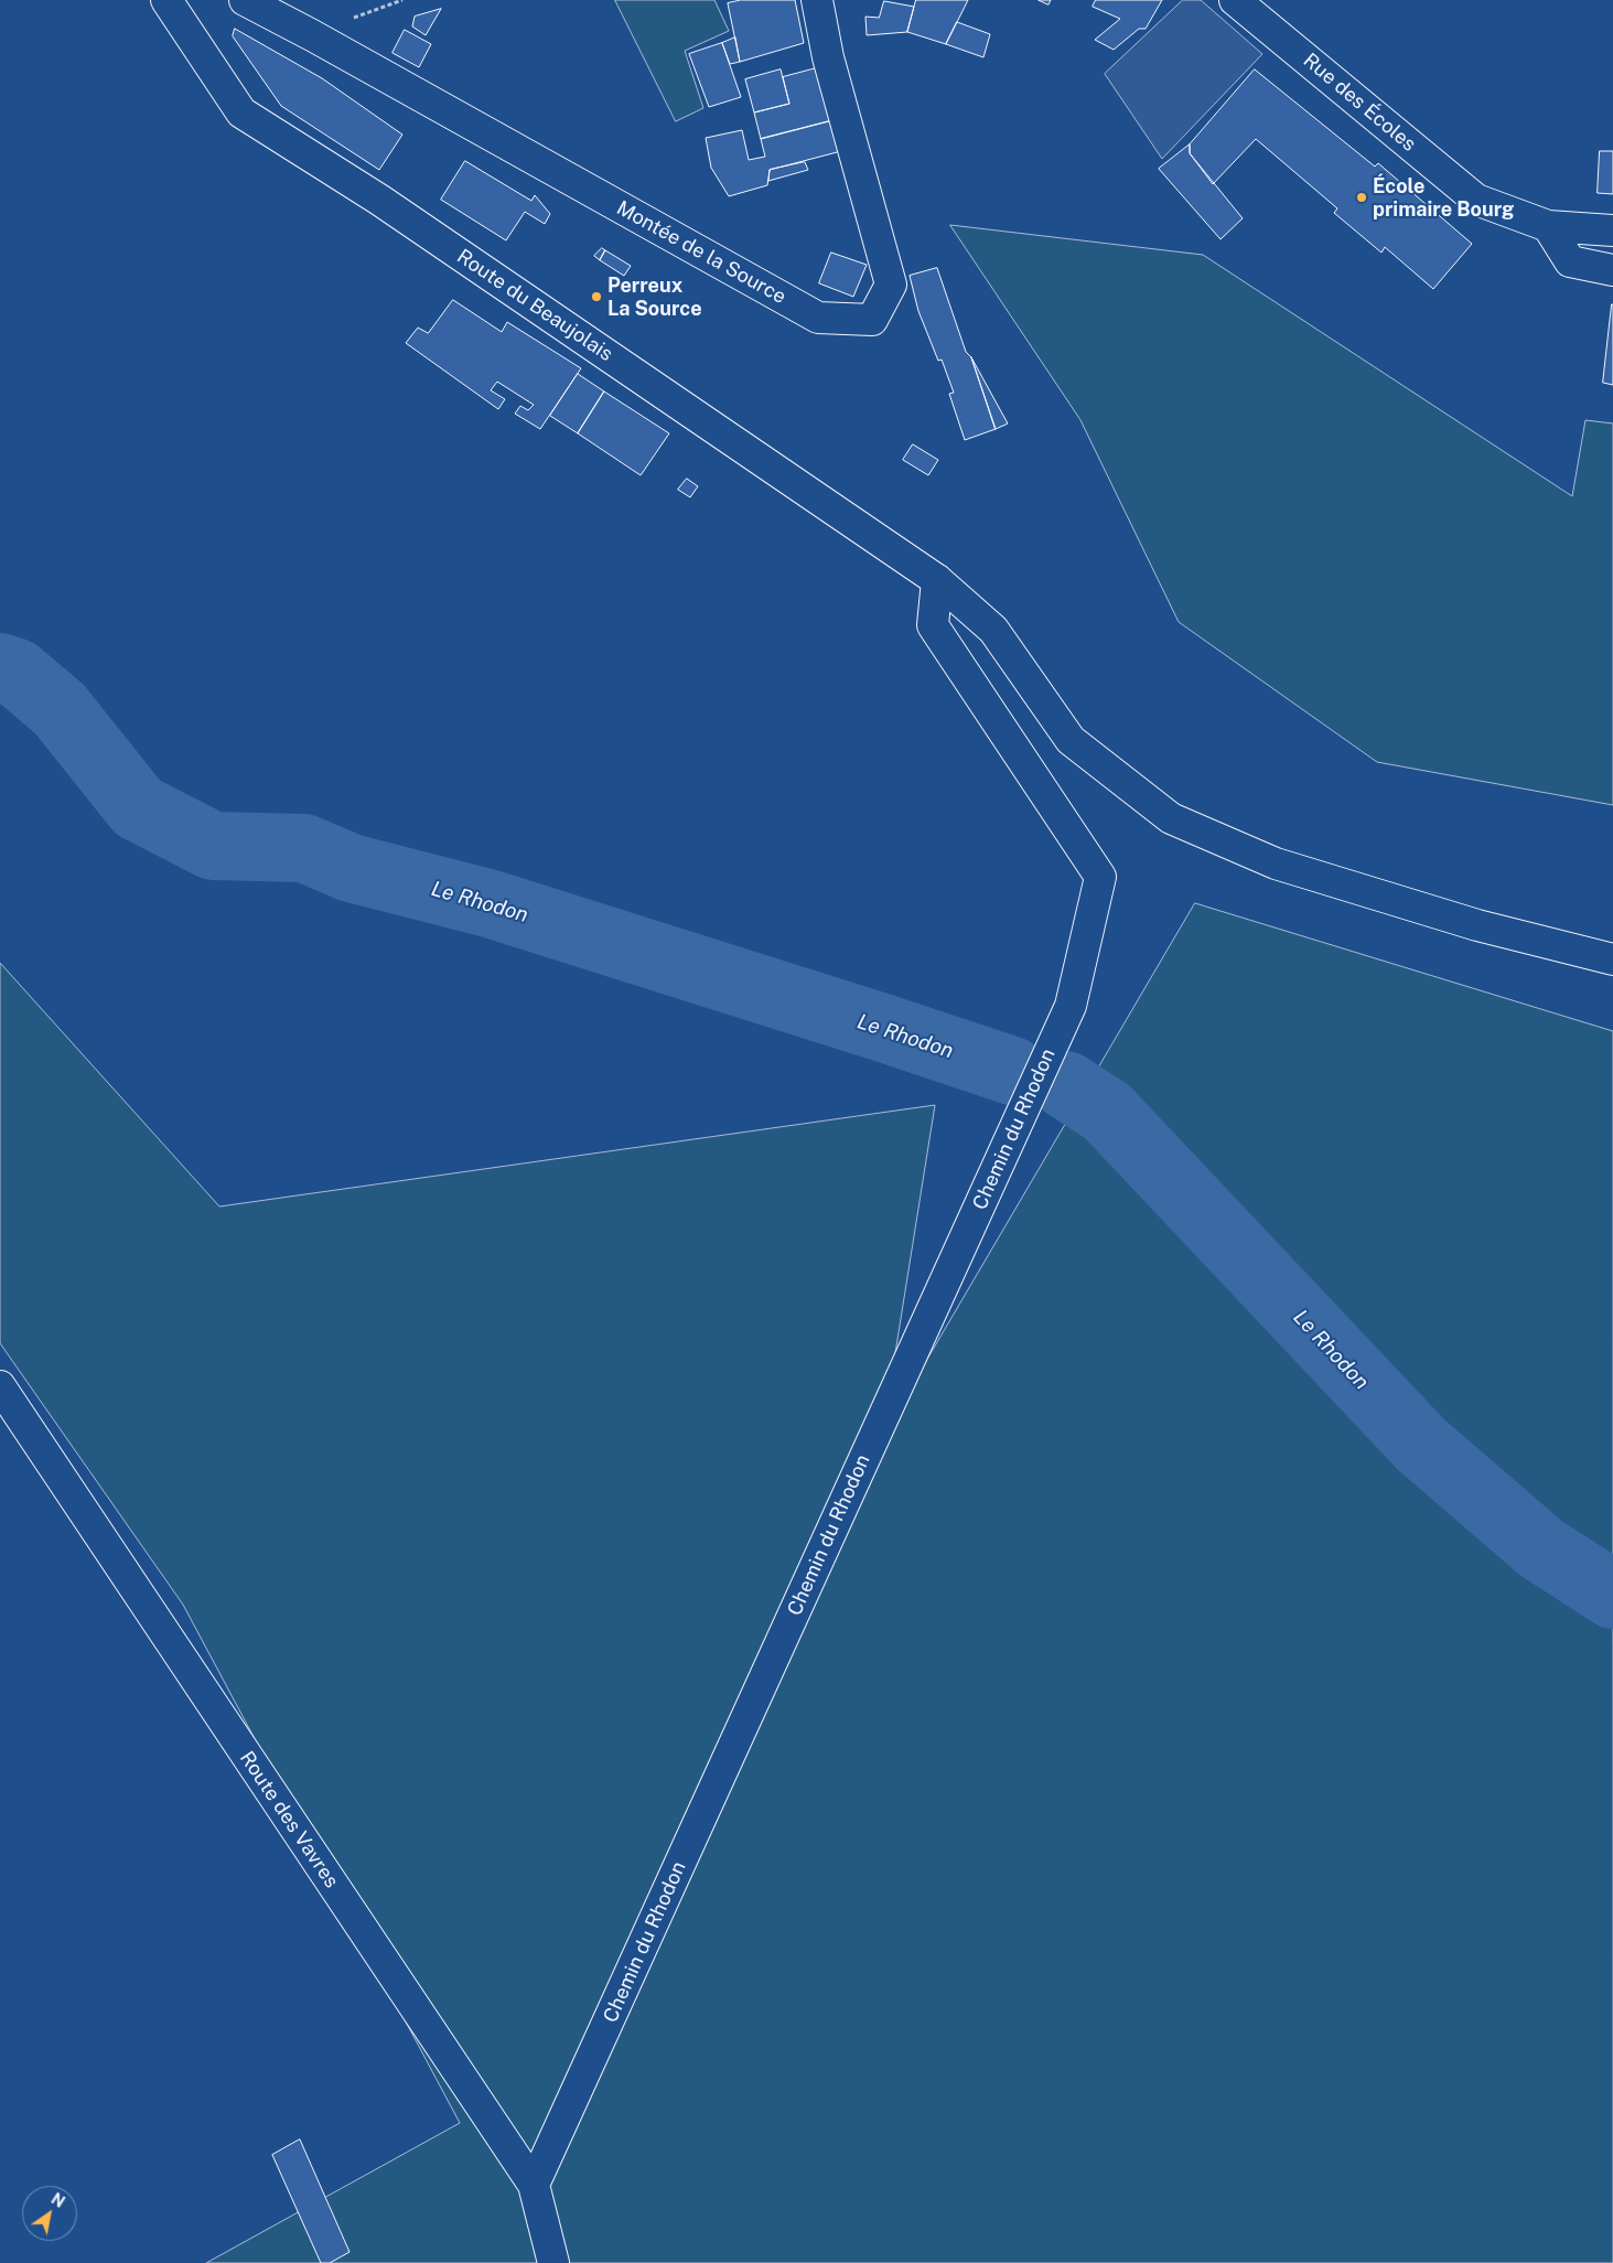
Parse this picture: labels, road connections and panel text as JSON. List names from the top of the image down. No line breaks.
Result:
{"streets":{"street":["Rue des Écoles","Montée de la Source","Route du Beaujolais","Chemin du Rhodon","Route des Vavres"]},"crossings":[["Route du Beaujolais","Chemin du Rhodon"],["Chemin du Rhodon","Route des Vavres"]],"water":["Le Rhodon"],"places":["École primaire Bourg","Perreux La Source"],"north":"top right"}
